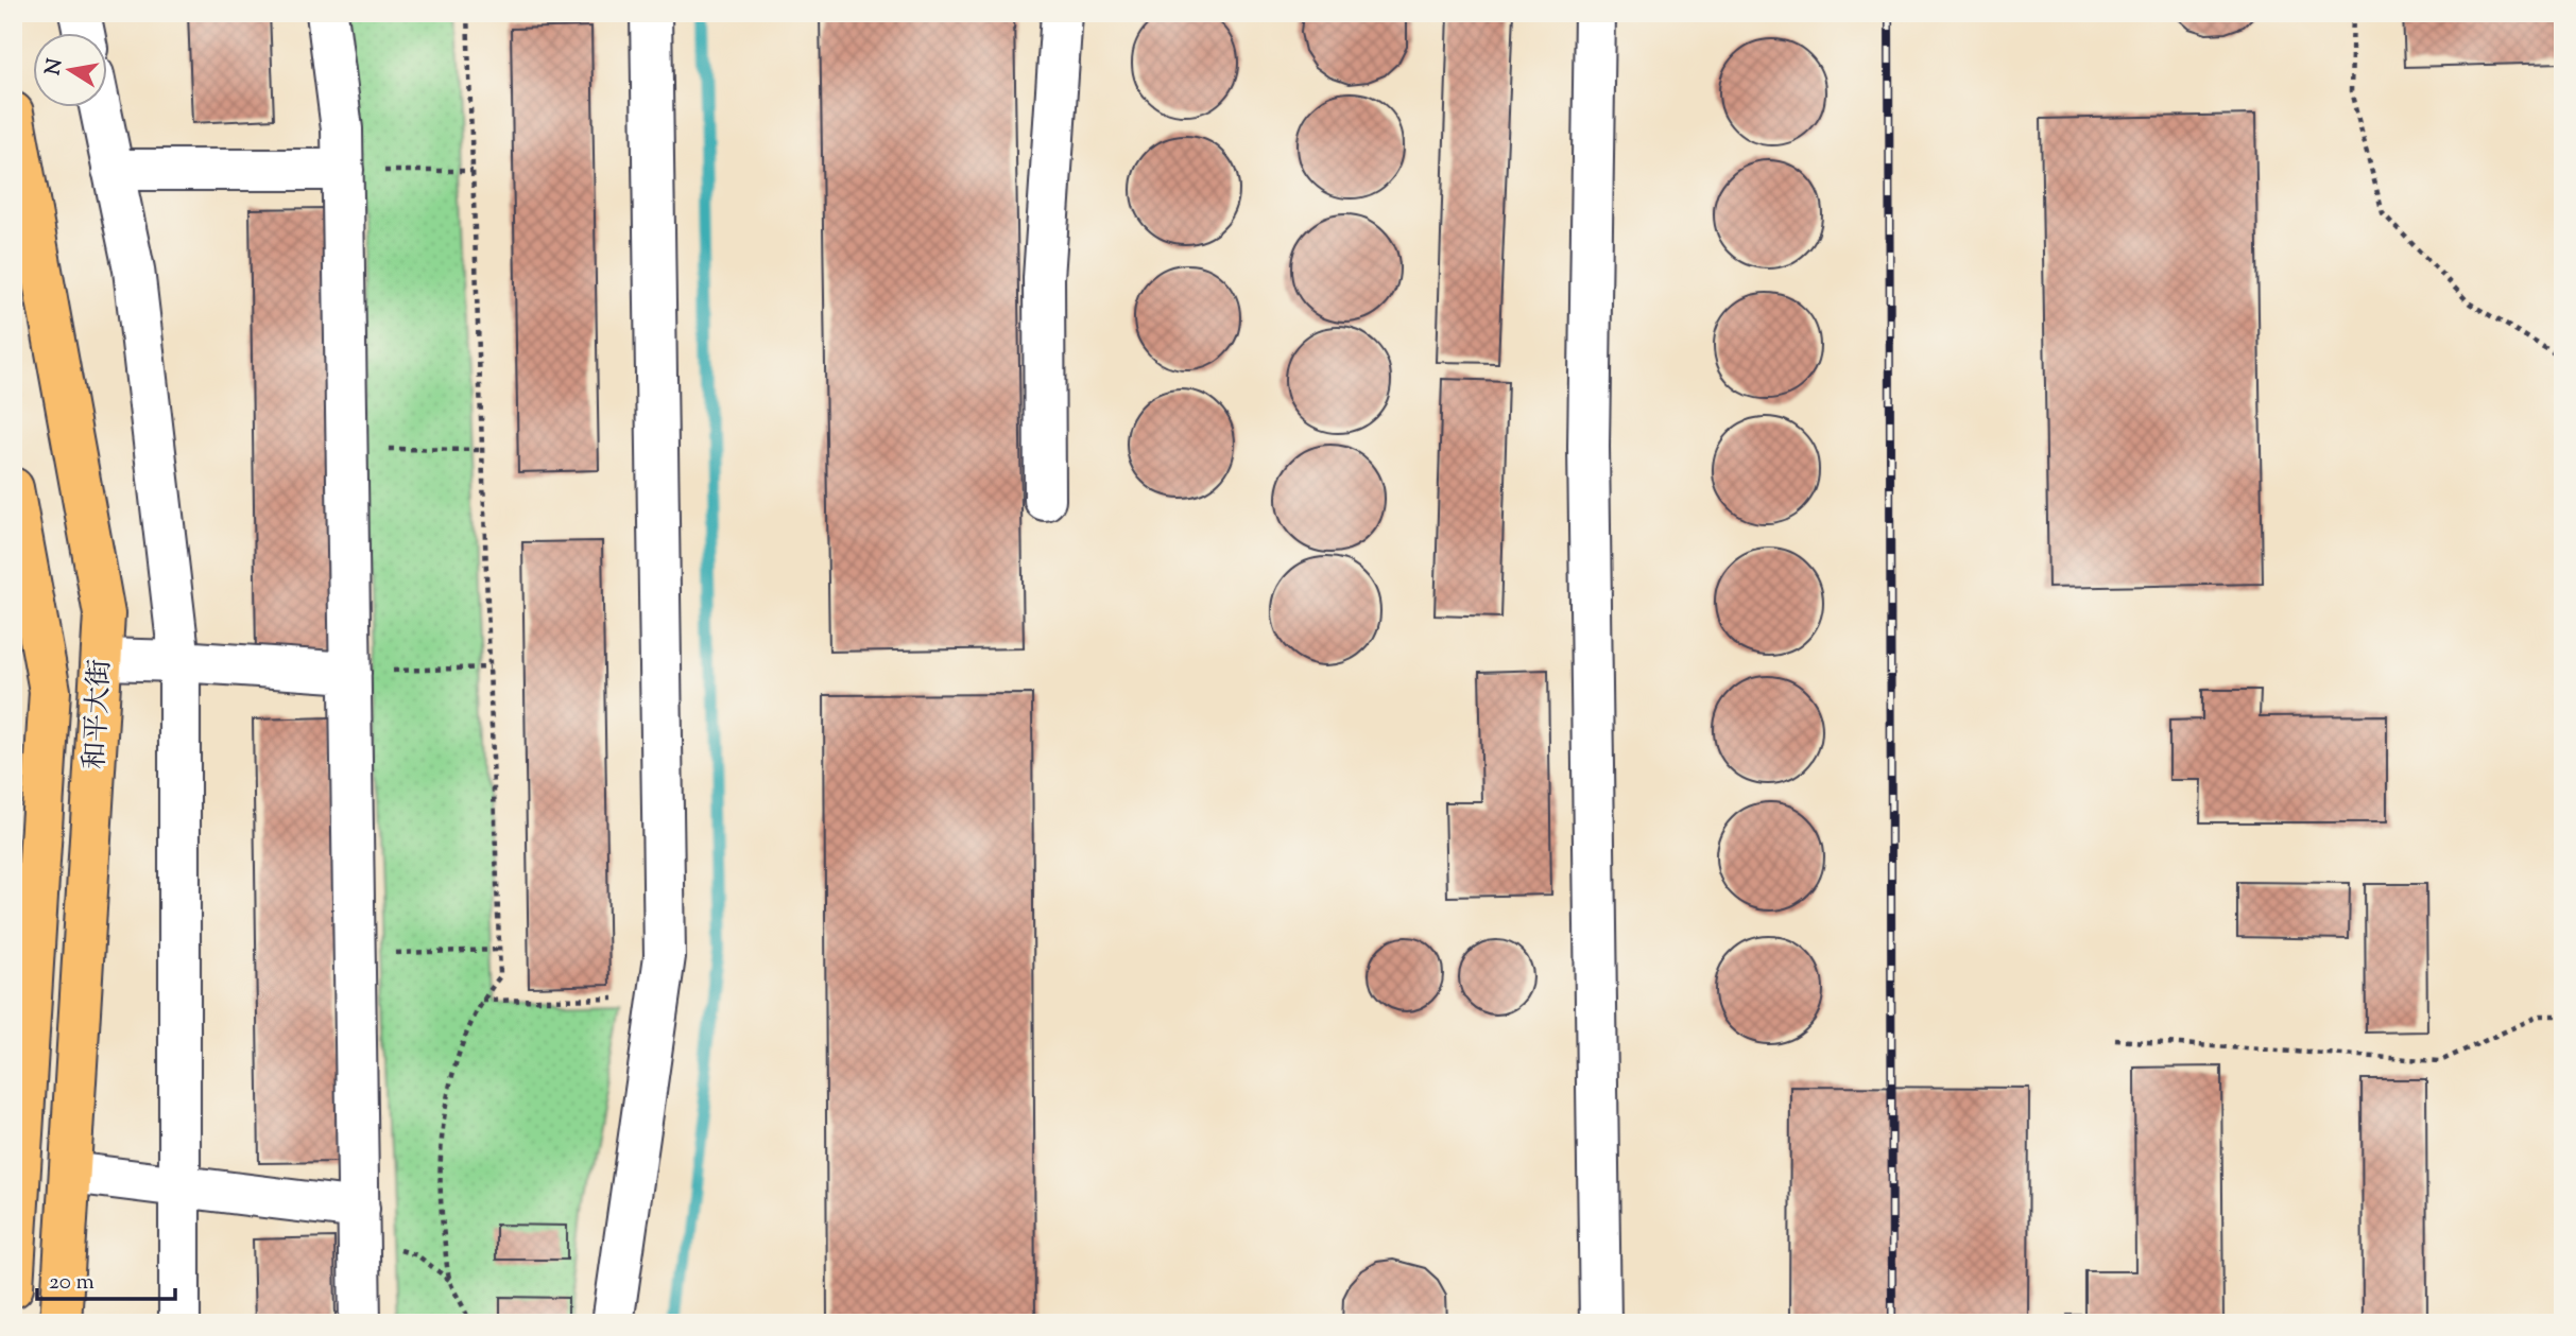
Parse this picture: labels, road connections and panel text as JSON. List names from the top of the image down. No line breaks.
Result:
{"streets":{"main road":["和平大街"]},"scale_bar":"20 m","north":"left"}
